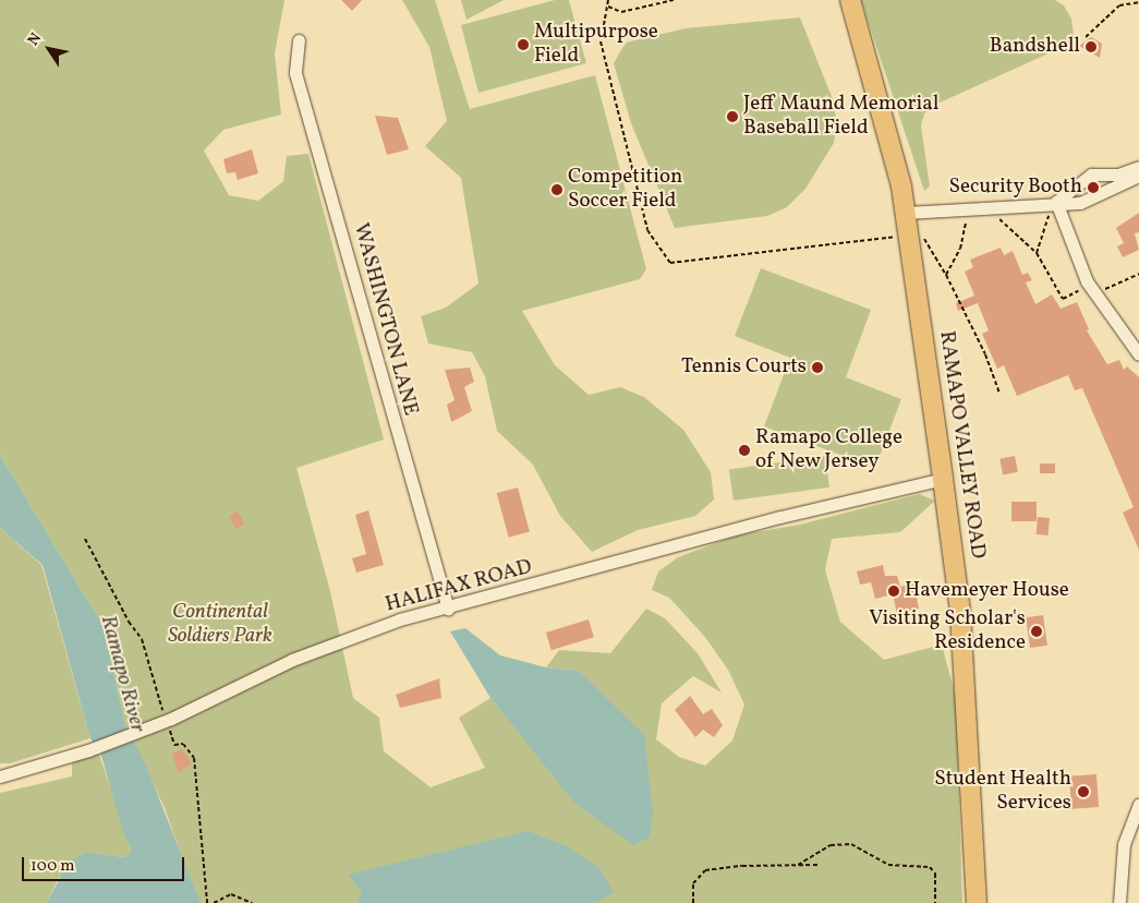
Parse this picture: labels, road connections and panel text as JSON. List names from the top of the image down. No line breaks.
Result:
{"streets":{"main road":["RAMAPO VALLEY ROAD"],"street":["WASHINGTON LANE","HALIFAX ROAD"]},"crossings":[["WASHINGTON LANE","HALIFAX ROAD"],["RAMAPO VALLEY ROAD","HALIFAX ROAD"]],"water":["Ramapo River"],"parks":["Continental Soldiers Park"],"places":["Multipurpose Field","Bandshell","Jeff Maund Memorial Baseball Field","Security Booth","Competition Soccer Field","Tennis Courts","Ramapo College of New Jersey","Havemeyer House","Visiting Scholar's Residence","Student Health Services"],"scale_bar":"100 m","north":"top left"}
